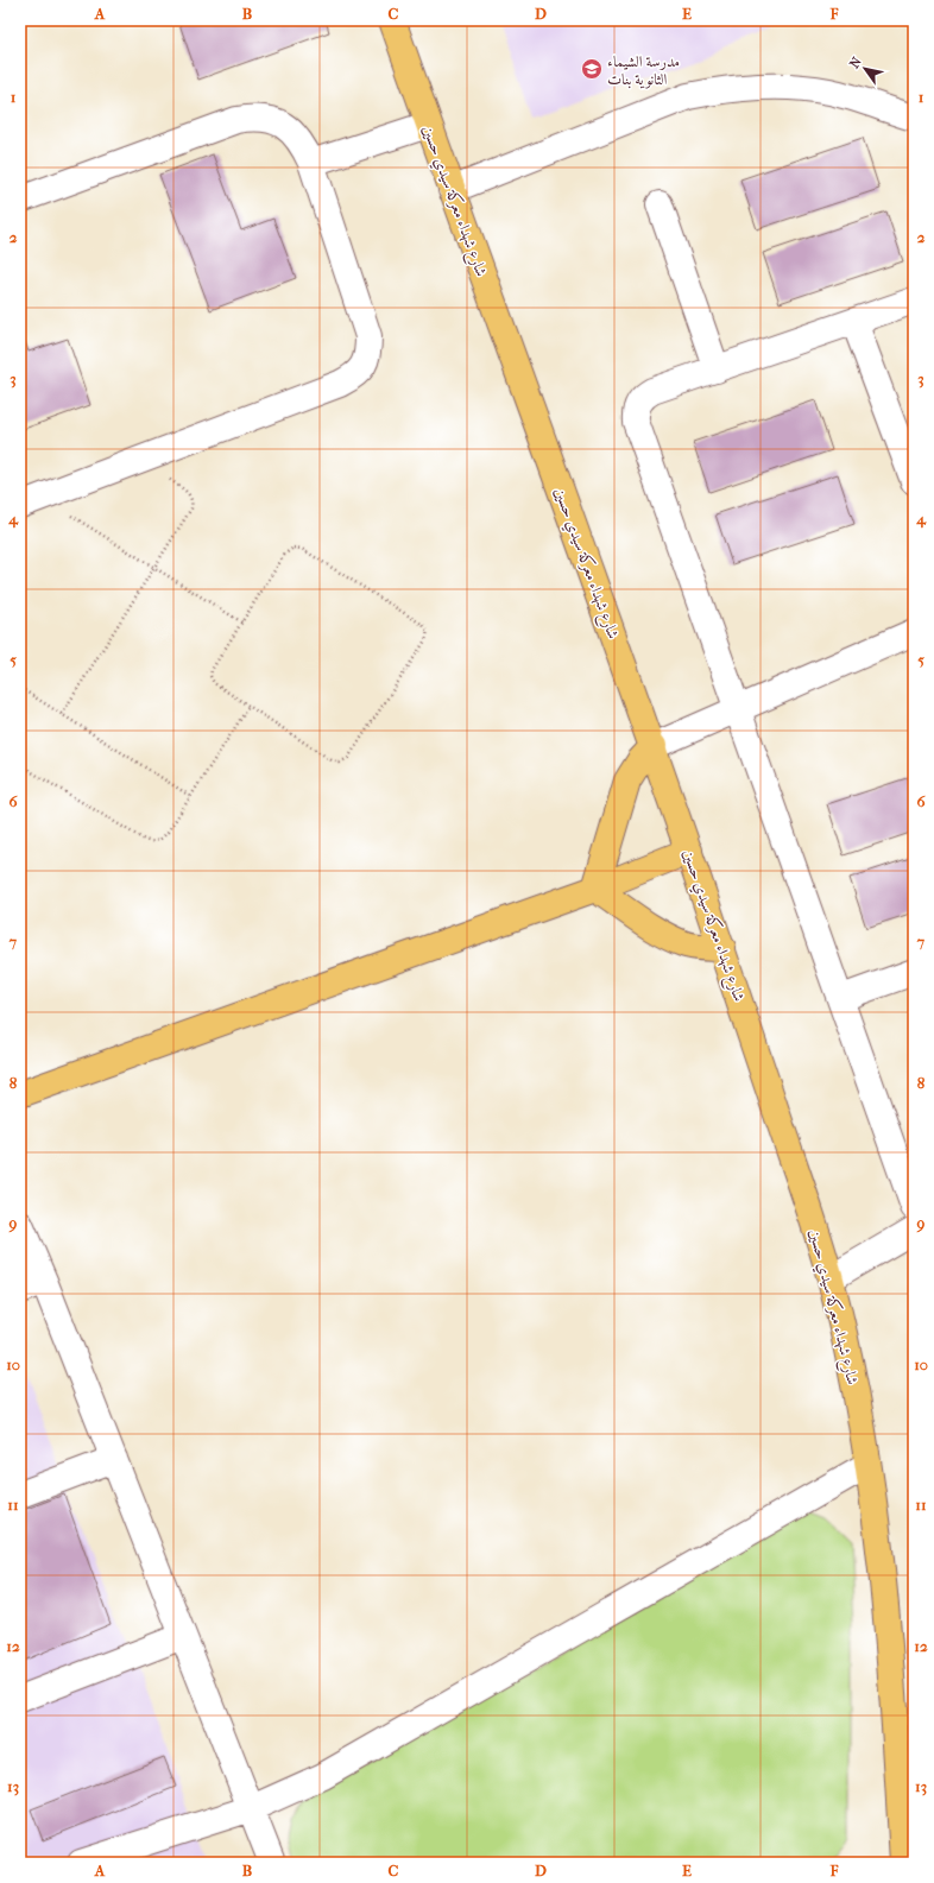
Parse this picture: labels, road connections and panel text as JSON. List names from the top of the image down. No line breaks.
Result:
{"streets":{"main road":["شارع شهداء معركة سيدي حسين"]},"places":{"school or university":["مدرسة الشيماء الثانوية بنات"]},"north":"top left","grid":{"columns":["A","B","C","D","E","F"],"rows":["1","2","3","4","5","6","7","8","9","10","11","12","13"]}}
